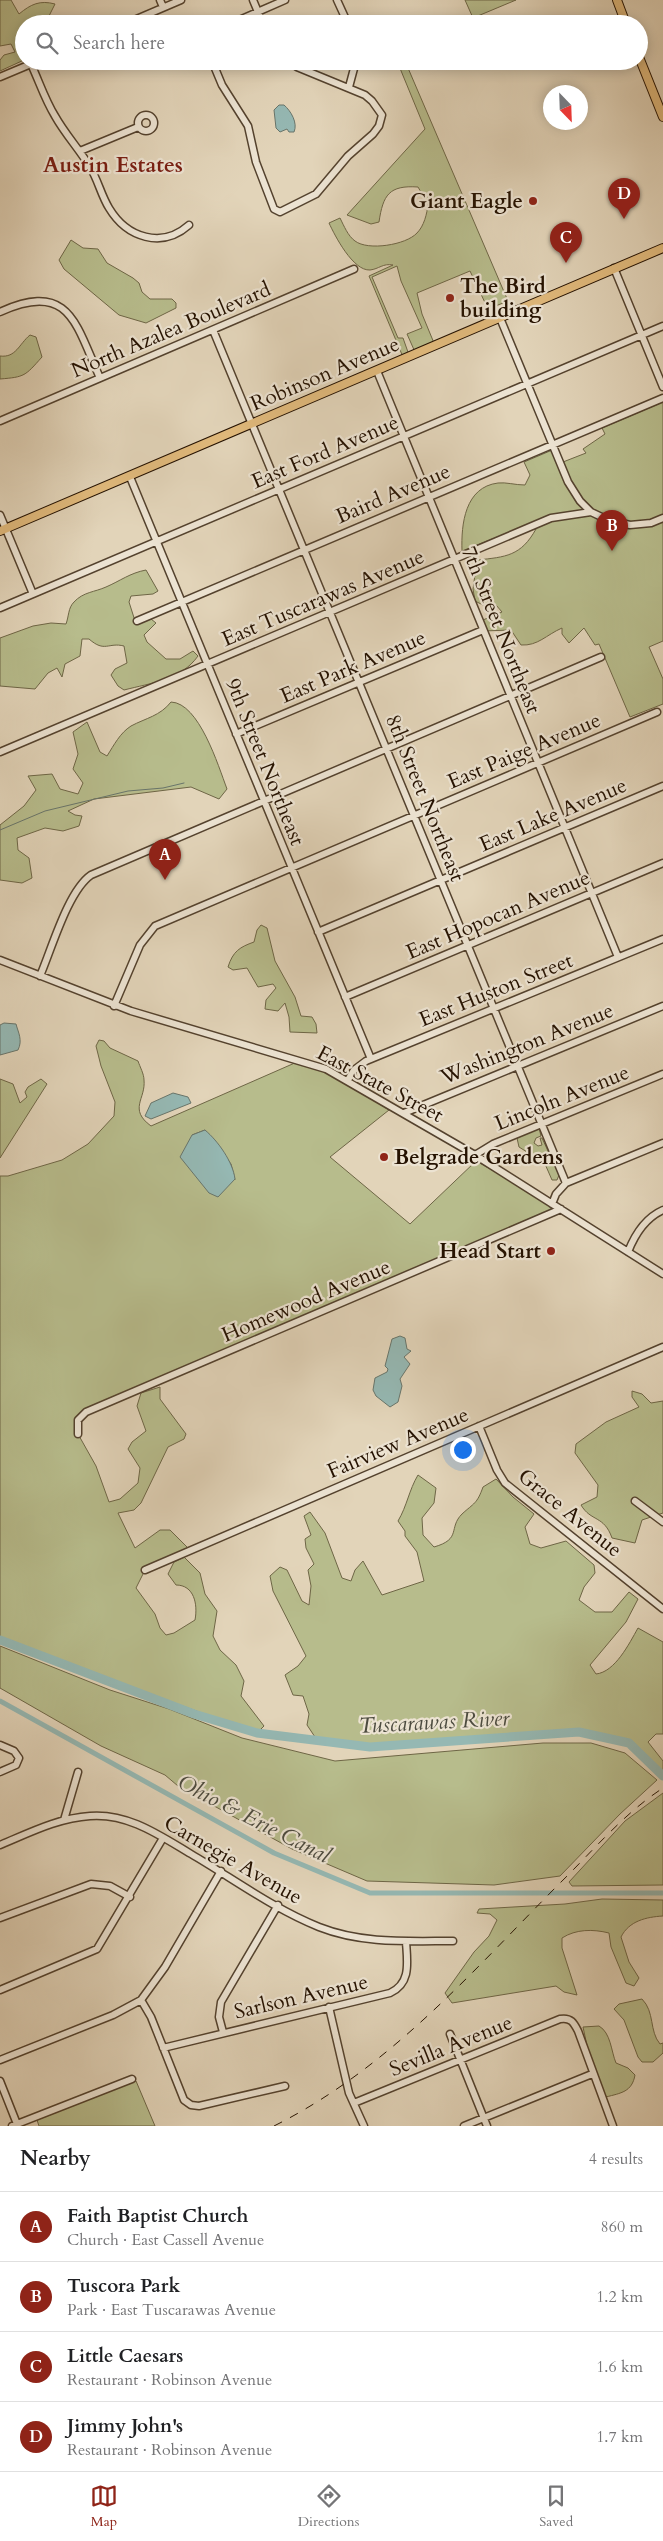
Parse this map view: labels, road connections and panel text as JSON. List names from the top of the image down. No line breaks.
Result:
{"streets":{"main road":["Robinson Avenue"],"street":["North Azalea Boulevard","East Ford Avenue","Baird Avenue","East Tuscarawas Avenue","7th Street Northeast","East Park Avenue","East Paige Avenue","9th Street Northeast","8th Street Northeast","East Lake Avenue","East Hopocan Avenue","East Huston Street","Washington Avenue","East State Street","Lincoln Avenue","Homewood Avenue","Fairview Avenue","Grace Avenue","Carnegie Avenue","Sarlson Avenue","Sevilla Avenue"]},"crossings":[["North Azalea Boulevard","8th Street Northeast"],["Robinson Avenue","7th Street Northeast"],["Robinson Avenue","9th Street Northeast"],["Robinson Avenue","8th Street Northeast"],["East Ford Avenue","7th Street Northeast"],["East Ford Avenue","9th Street Northeast"],["East Ford Avenue","8th Street Northeast"],["Baird Avenue","7th Street Northeast"],["Baird Avenue","9th Street Northeast"],["Baird Avenue","8th Street Northeast"],["East Tuscarawas Avenue","7th Street Northeast"],["East Tuscarawas Avenue","9th Street Northeast"],["East Tuscarawas Avenue","8th Street Northeast"],["7th Street Northeast","East Park Avenue"],["7th Street Northeast","East Paige Avenue"],["7th Street Northeast","East Lake Avenue"],["7th Street Northeast","East Hopocan Avenue"],["7th Street Northeast","East Huston Street"],["East Park Avenue","9th Street Northeast"],["East Park Avenue","8th Street Northeast"],["East Paige Avenue","9th Street Northeast"],["East Paige Avenue","8th Street Northeast"],["East Paige Avenue","East State Street"],["9th Street Northeast","East Lake Avenue"],["9th Street Northeast","East Hopocan Avenue"],["9th Street Northeast","East Huston Street"],["8th Street Northeast","East Lake Avenue"],["8th Street Northeast","East Hopocan Avenue"],["8th Street Northeast","East Huston Street"],["8th Street Northeast","Washington Avenue"],["8th Street Northeast","Lincoln Avenue"],["East Huston Street","East State Street"],["Washington Avenue","East State Street"],["East State Street","Lincoln Avenue"],["East State Street","Homewood Avenue"],["Fairview Avenue","Grace Avenue"],["Carnegie Avenue","Sarlson Avenue"]],"districts":["Austin Estates"],"water":["Tuscarawas River","Ohio & Erie Canal"],"places":["Giant Eagle","The Bird building","Belgrade Gardens","Head Start"],"north":"bottom right","page":{"search":"Search here","pins":["D","C","B","A"],"heading":["Nearby","4 results"],"list":[{"mark":"A","name":"Faith Baptist Church","note":"Church · East Cassell Avenue","value":"860 m"},{"mark":"B","name":"Tuscora Park","note":"Park · East Tuscarawas Avenue","value":"1.2 km"},{"mark":"C","name":"Little Caesars","note":"Restaurant · Robinson Avenue","value":"1.6 km"},{"mark":"D","name":"Jimmy John's","note":"Restaurant · Robinson Avenue","value":"1.7 km"}],"nav":["Map","Directions","Saved"]}}
